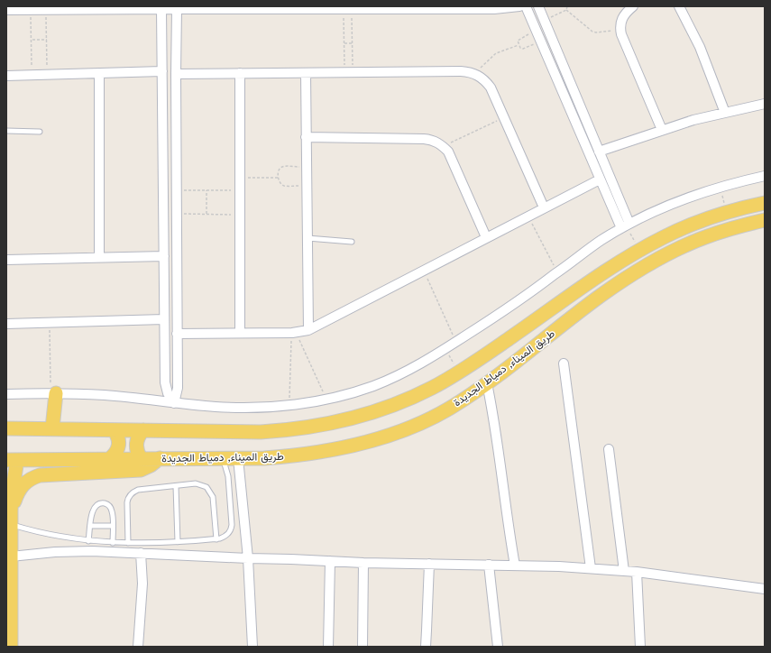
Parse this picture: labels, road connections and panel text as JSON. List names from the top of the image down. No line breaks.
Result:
{"streets":{"main road":["طريق الميناء, دمياط الجديدة"]}}
